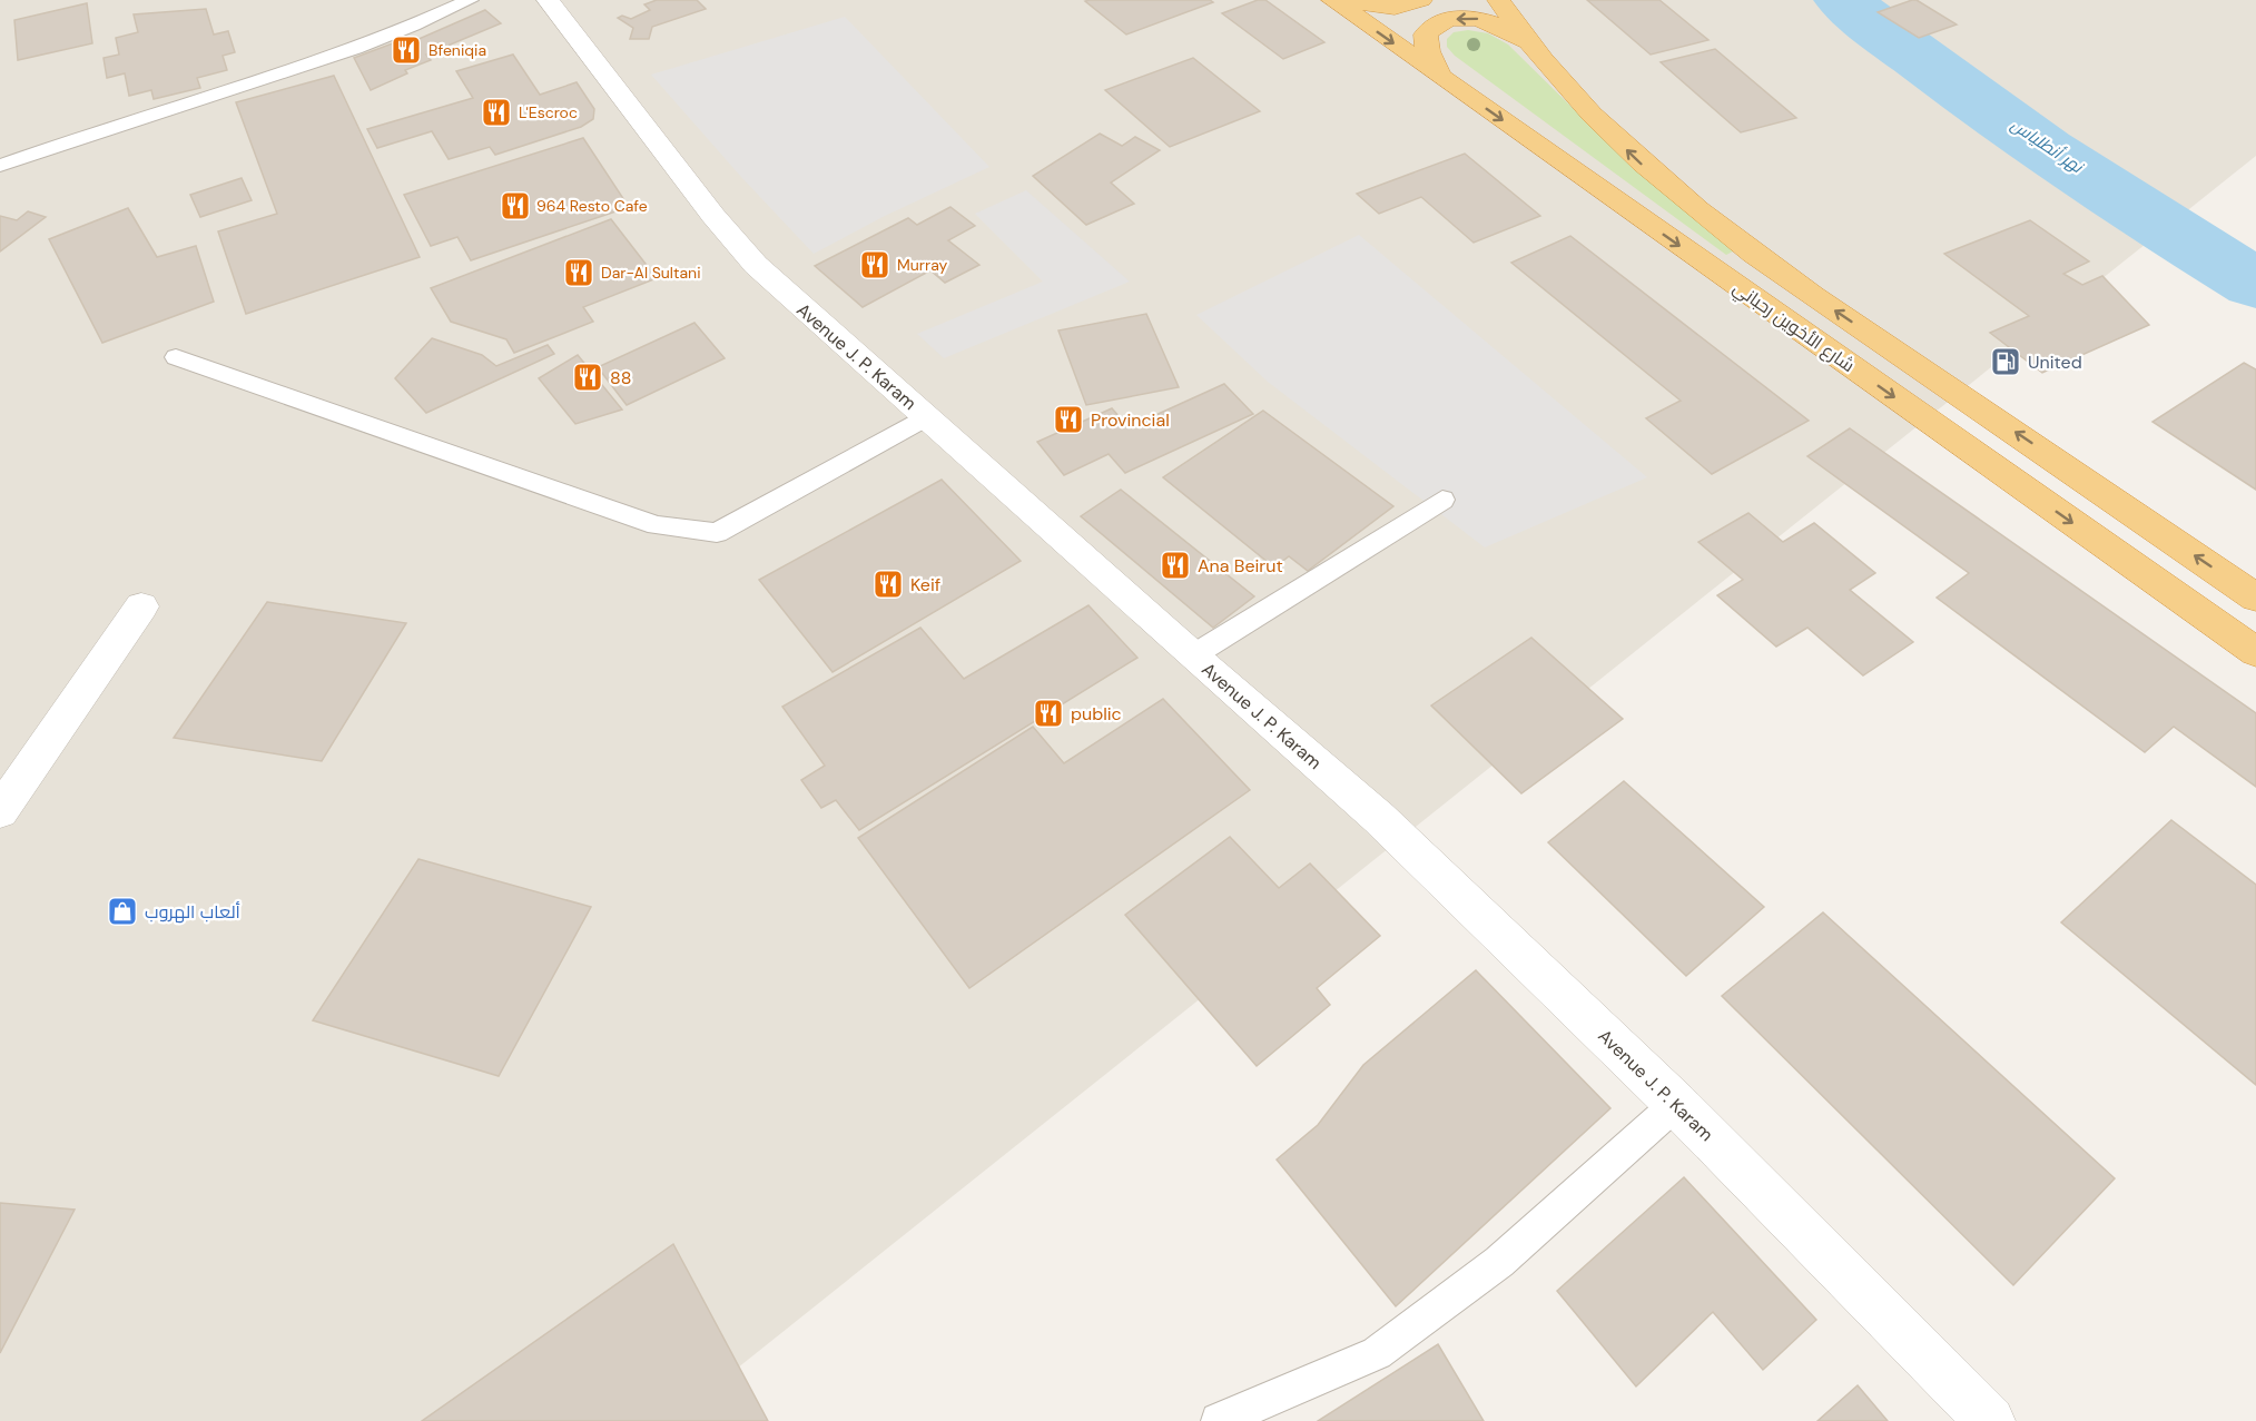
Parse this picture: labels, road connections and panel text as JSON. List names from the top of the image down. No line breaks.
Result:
{"streets":{"highway":["شارع الأخوين رحباني"],"street":["Avenue J. P. Karam"]},"water":["نهر أنطلياس"],"places":{"restaurant":["Bfeniqia","L'Escroc","964 Resto Cafe","Murray","Dar-Al Sultani","88","Provincial","Ana Beirut","Keif","public"],"fuel station":["United"],"shop":["ألعاب الهروب"]}}
